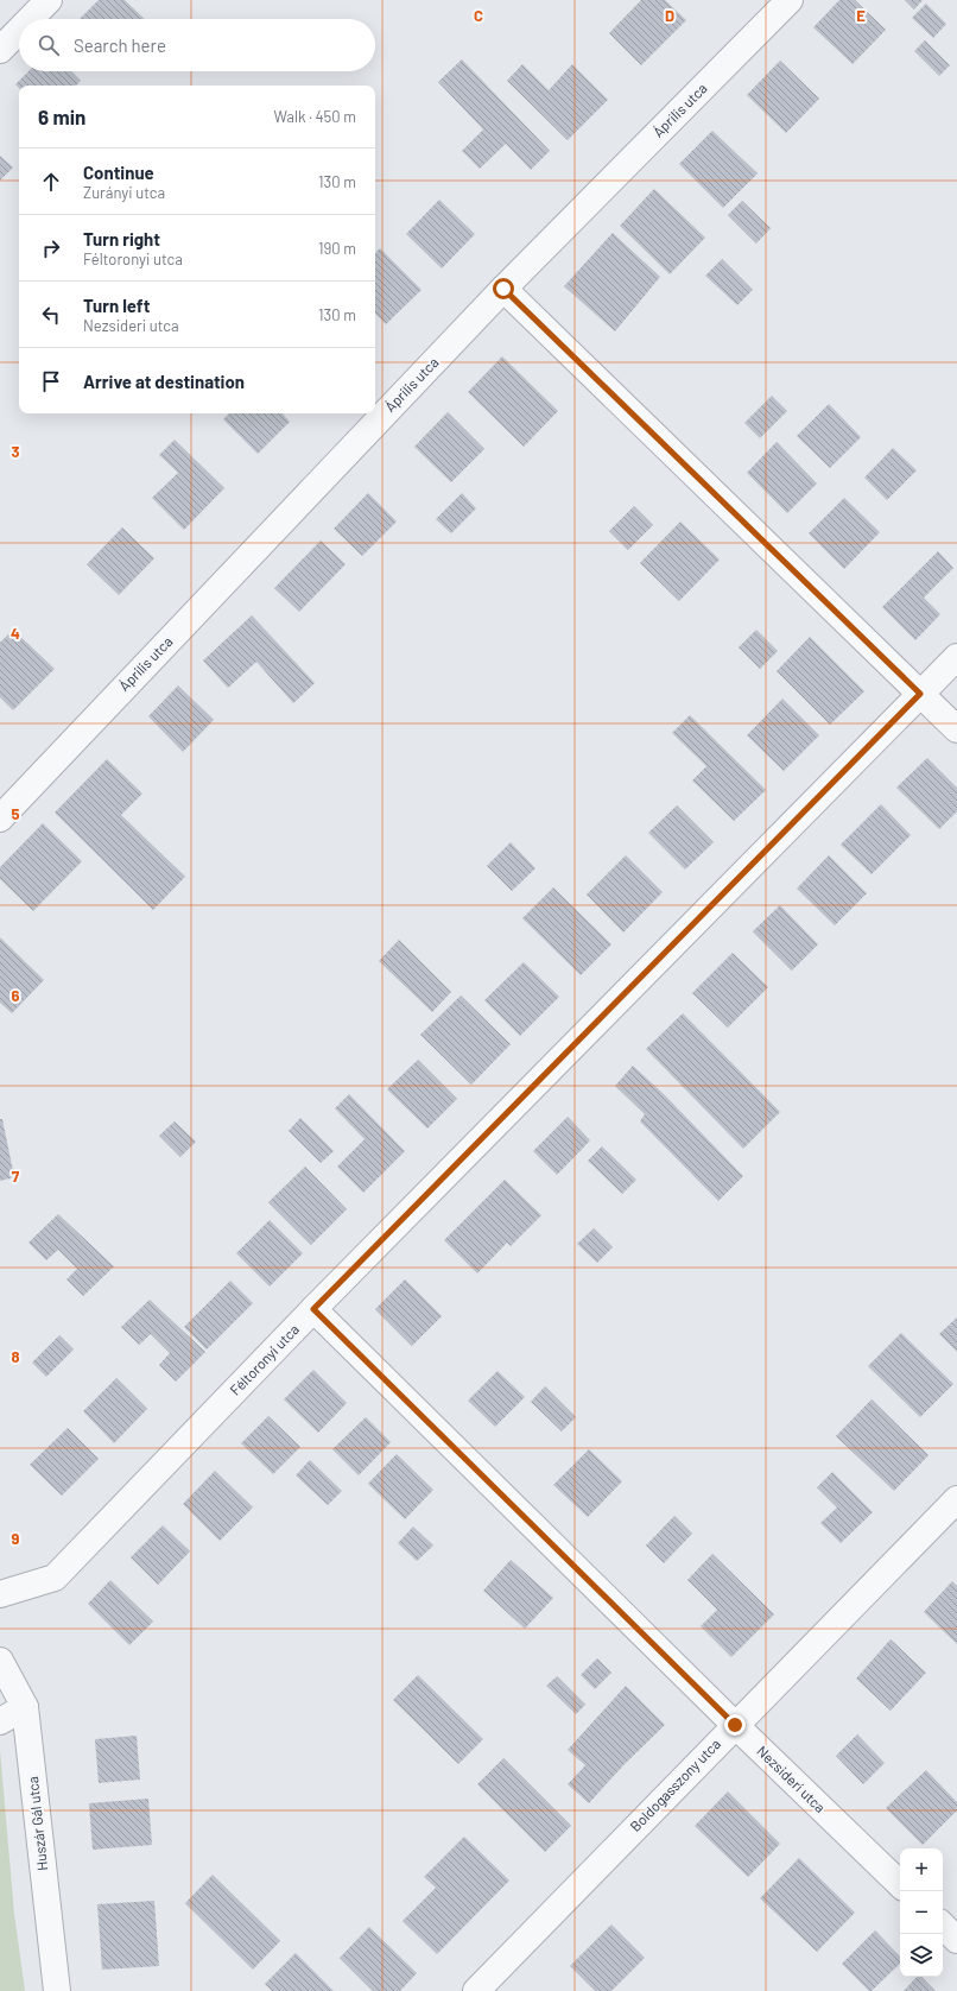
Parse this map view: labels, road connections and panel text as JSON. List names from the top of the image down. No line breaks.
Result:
{"streets":{"street":["Április utca","Féltoronyi utca","Nezsideri utca","Boldogasszony utca","Huszár Gál utca"]},"crossings":[["Féltoronyi utca","Nezsideri utca"],["Nezsideri utca","Boldogasszony utca"]],"page":{"search":"Search here","heading":["6 min","Walk · 450 m"],"list":[["Continue","Zurányi utca","130 m"],["Turn right","Féltoronyi utca","190 m"],["Turn left","Nezsideri utca","130 m"],"Arrive at destination"],"map_buttons":["+","−"]},"grid":{"columns":["C","D","E"],"rows":["3","4","5","6","7","8","9"]}}
